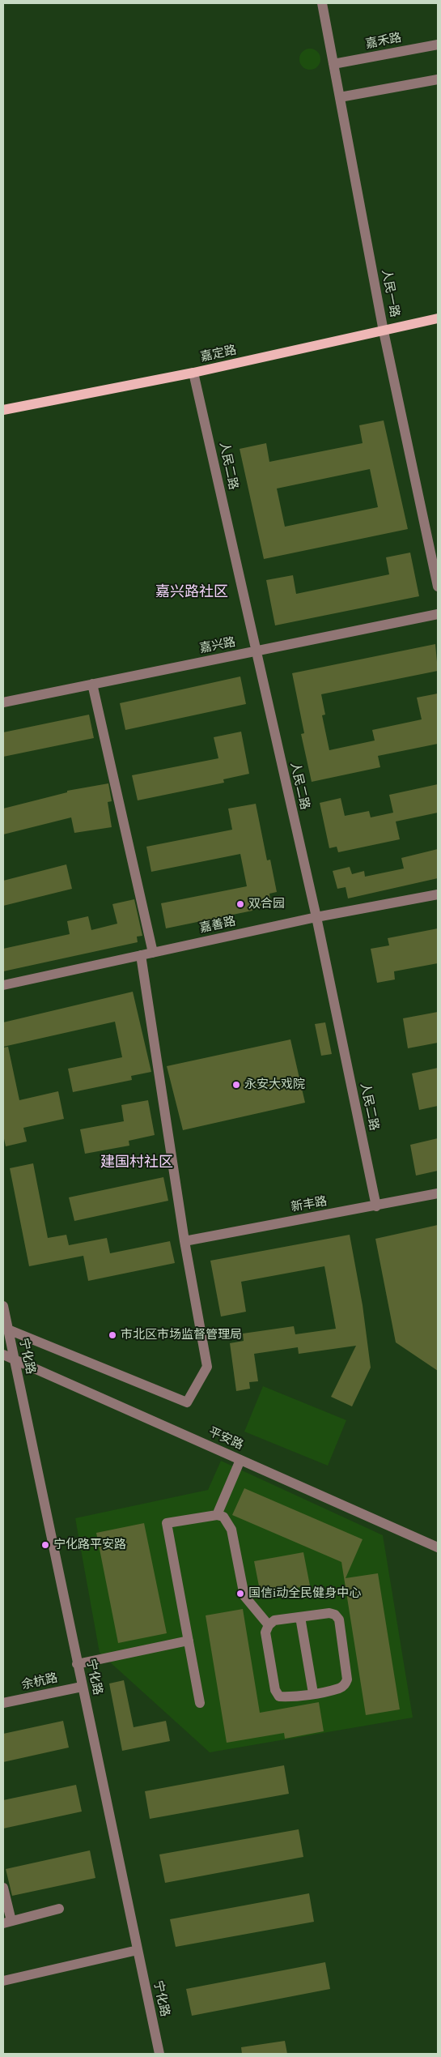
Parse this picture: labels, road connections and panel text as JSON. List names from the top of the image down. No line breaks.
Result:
{"streets":{"main road":["嘉定路"],"street":["嘉禾路","人民一路","人民二路","嘉兴路","嘉善路","新丰路","宁化路","平安路","余杭路"]},"crossings":[["嘉禾路","人民一路"],["人民一路","嘉定路"],["嘉定路","人民二路"],["人民二路","嘉兴路"],["人民二路","嘉善路"],["人民二路","新丰路"],["宁化路","平安路"],["宁化路","余杭路"]],"districts":["嘉兴路社区","建国村社区"],"places":["双合园","永安大戏院","市北区市场监督管理局","宁化路平安路","国信i动全民健身中心"]}
